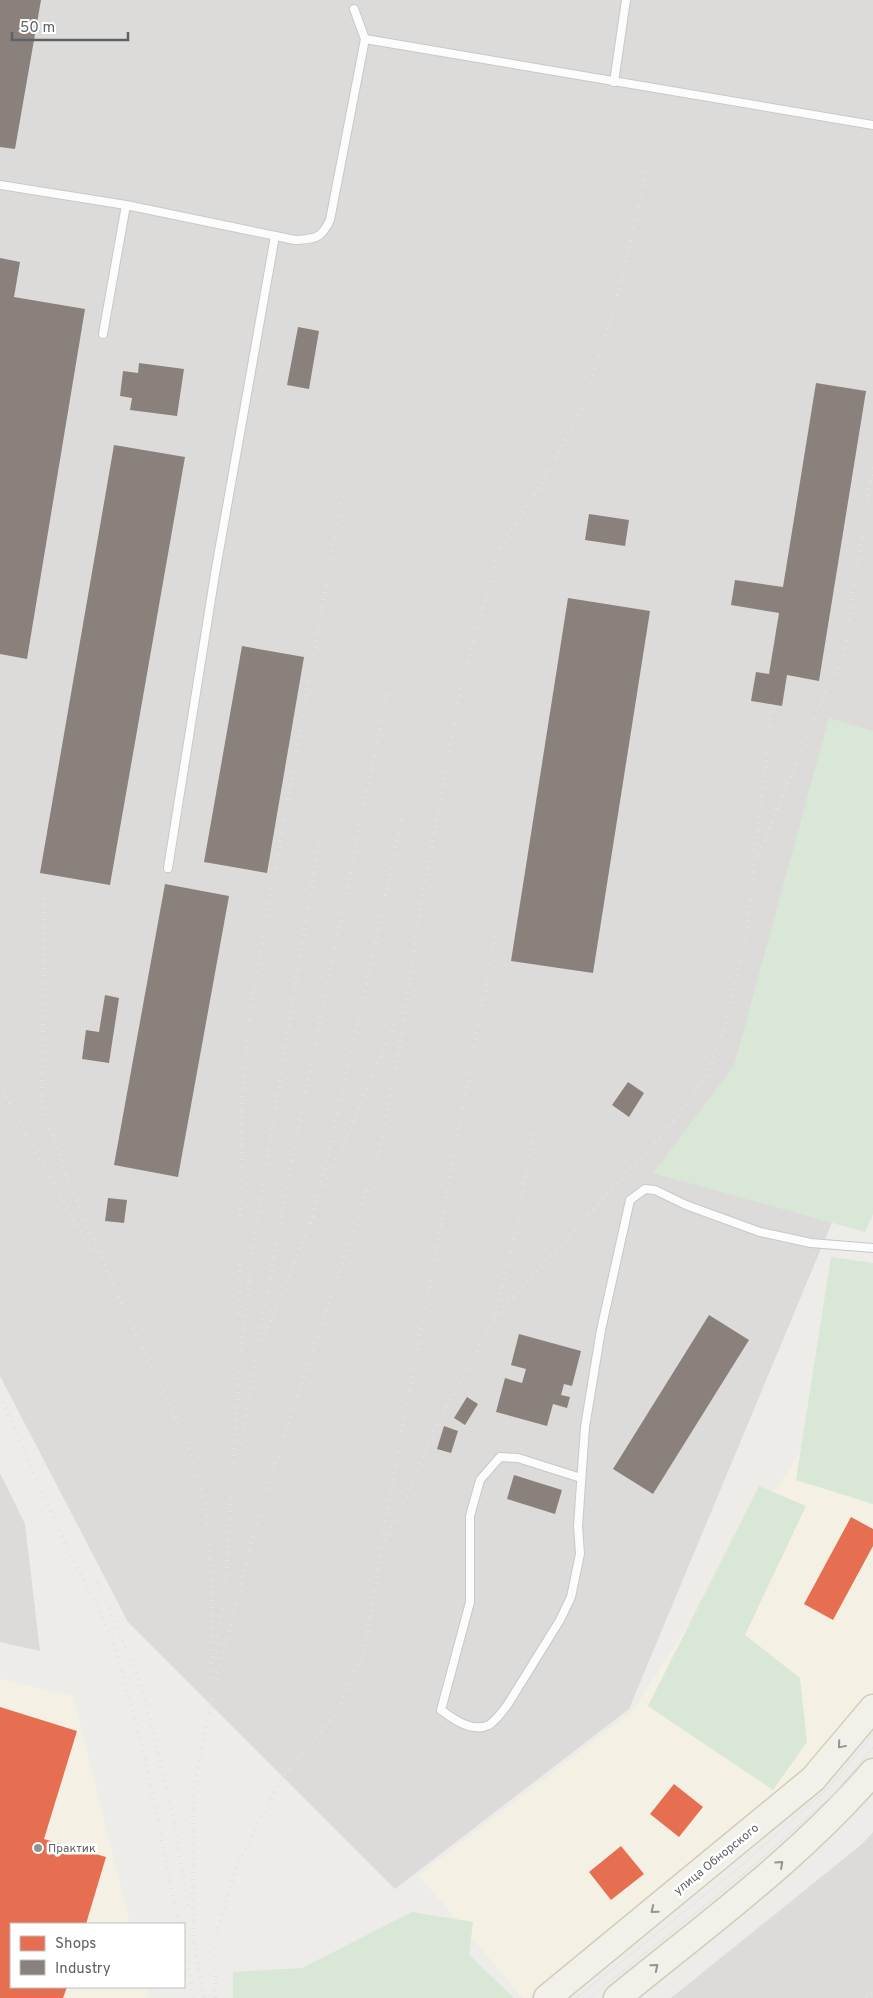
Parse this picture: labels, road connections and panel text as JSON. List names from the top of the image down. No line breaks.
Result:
{"streets":{"main road":["улица Обнорского"]},"places":["Практик"],"legend":["Shops","Industry"],"scale_bar":"50 m"}
